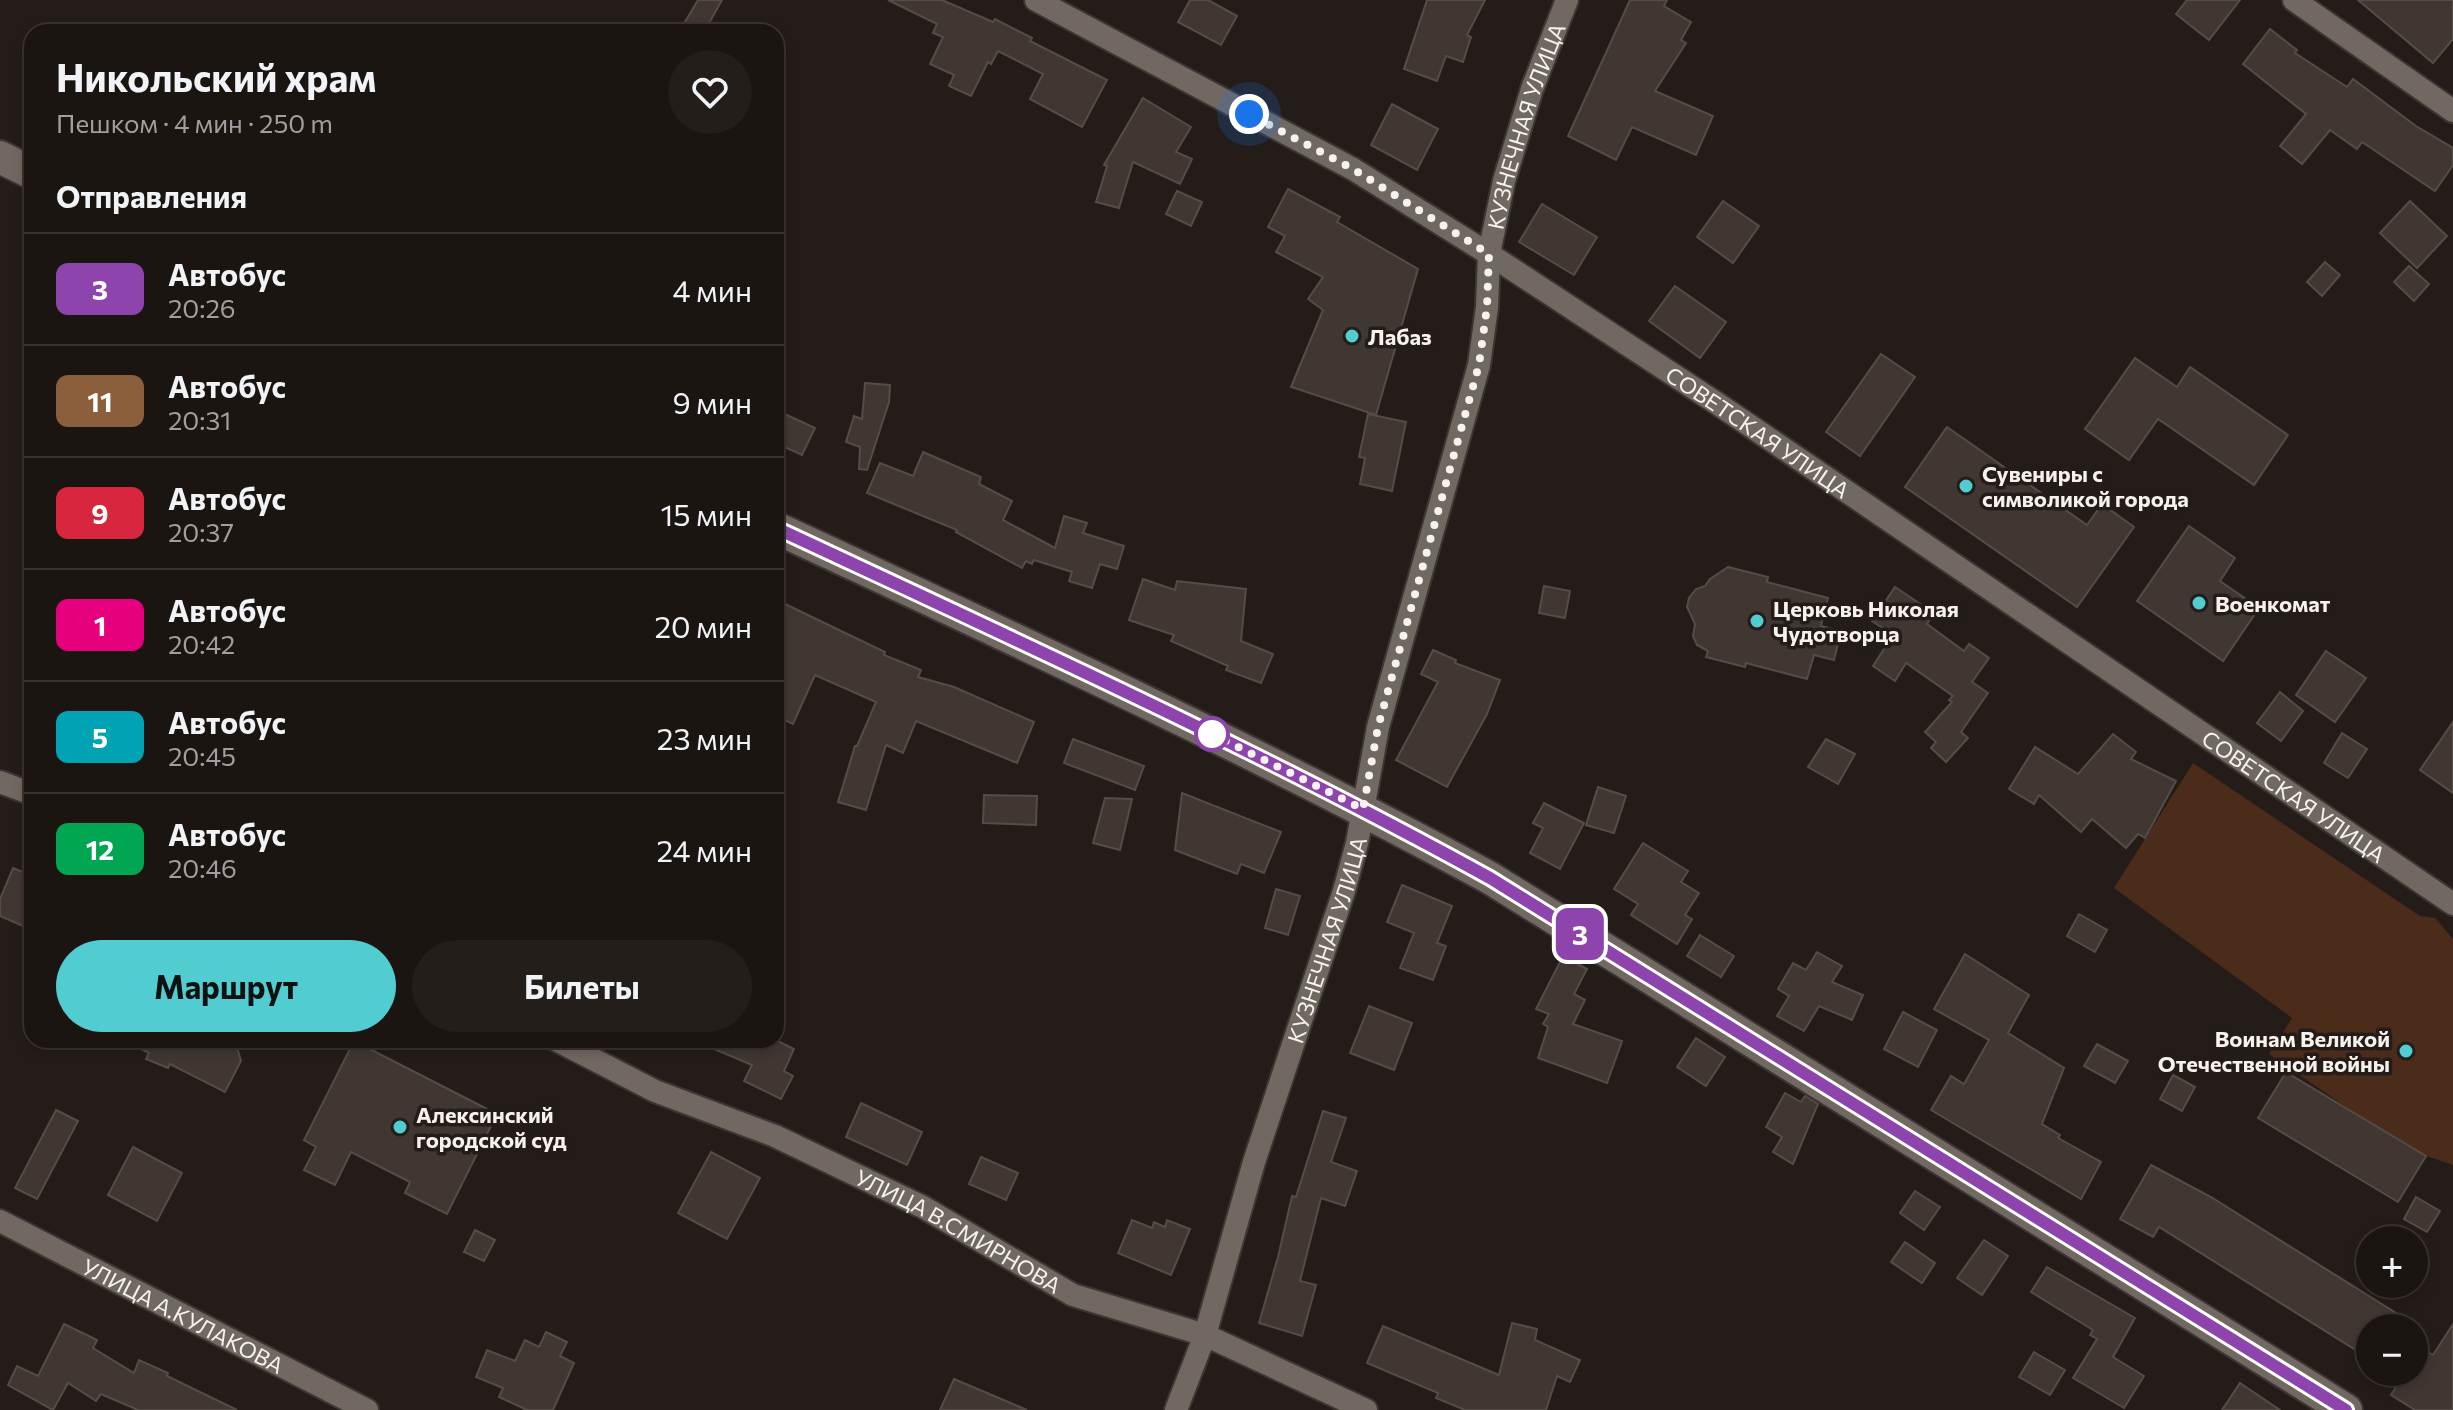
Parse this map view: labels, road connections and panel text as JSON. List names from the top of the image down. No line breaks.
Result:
{"streets":{"street":["КУЗНЕЧНАЯ УЛИЦА","СОВЕТСКАЯ УЛИЦА","УЛИЦА В.СМИРНОВА","УЛИЦА А.КУЛАКОВА"]},"crossings":[["КУЗНЕЧНАЯ УЛИЦА","СОВЕТСКАЯ УЛИЦА"],["КУЗНЕЧНАЯ УЛИЦА","УЛИЦА В.СМИРНОВА"]],"places":["Лабаз","Сувениры с символикой города","Военкомат","Церковь Николая Чудотворца","Воинам Великой Отечественной войны","Алексинский городской суд"],"lines":["bus line 3"],"page":{"on_map":"3","heading":[["Никольский храм","Пешком · 4 мин · 250 m"],"Отправления"],"list":[{"mark":"3","name":"Автобус","note":"20:26","value":"4 мин"},{"mark":"11","name":"Автобус","note":"20:31","value":"9 мин"},{"mark":"9","name":"Автобус","note":"20:37","value":"15 мин"},{"mark":"1","name":"Автобус","note":"20:42","value":"20 мин"},{"mark":"5","name":"Автобус","note":"20:45","value":"23 мин"},{"mark":"12","name":"Автобус","note":"20:46","value":"24 мин"}],"buttons":["Маршрут","Билеты"],"map_buttons":["+","−"]}}
